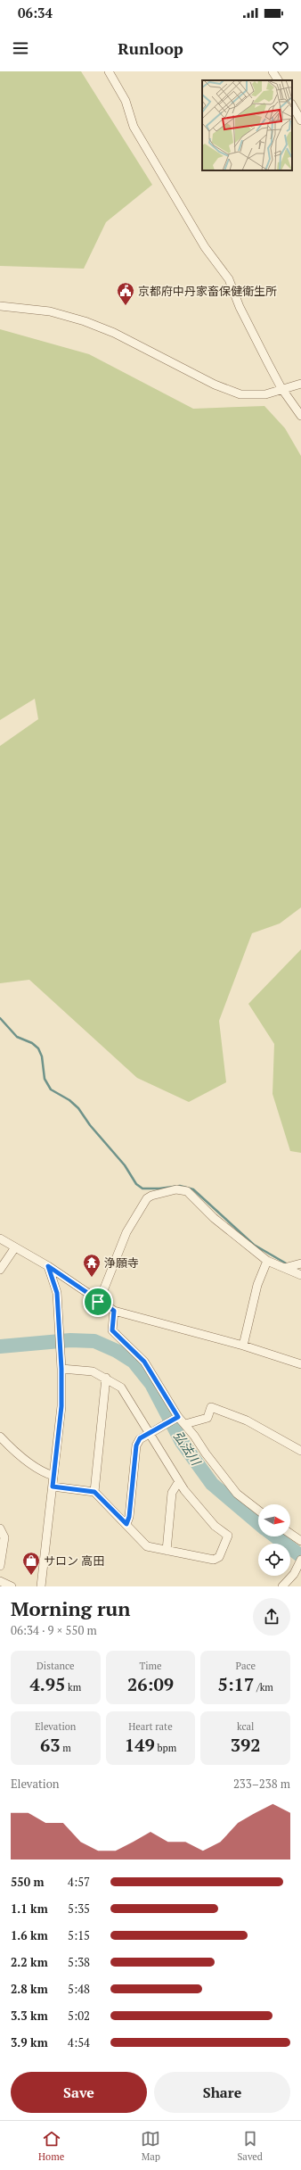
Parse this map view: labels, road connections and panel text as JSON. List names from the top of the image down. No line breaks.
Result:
{"water":["弘法川"],"places":{"public building":["京都府中丹家畜保健衛生所"],"temple":["浄願寺"],"shop":["サロン 高田"]},"north":"right","page":{"status":"06:34","header":"Runloop","heading":["Morning run","06:34 · 9 × 550 m"],"stats":[["Distance","4.95 km"],["Time","26:09"],["Pace","5:17 /km"],["Elevation","63 m"],["Heart rate","149 bpm"],["kcal","392"]],"chart":["Elevation","233–238 m"],"list":[{"name":"550 m","note":"4:57"},{"name":"1.1 km","note":"5:35"},{"name":"1.6 km","note":"5:15"},{"name":"2.2 km","note":"5:38"},{"name":"2.8 km","note":"5:48"},{"name":"3.3 km","note":"5:02"},{"name":"3.9 km","note":"4:54"}],"buttons":["Save","Share"],"tabs":["Home","Map","Saved"]}}
